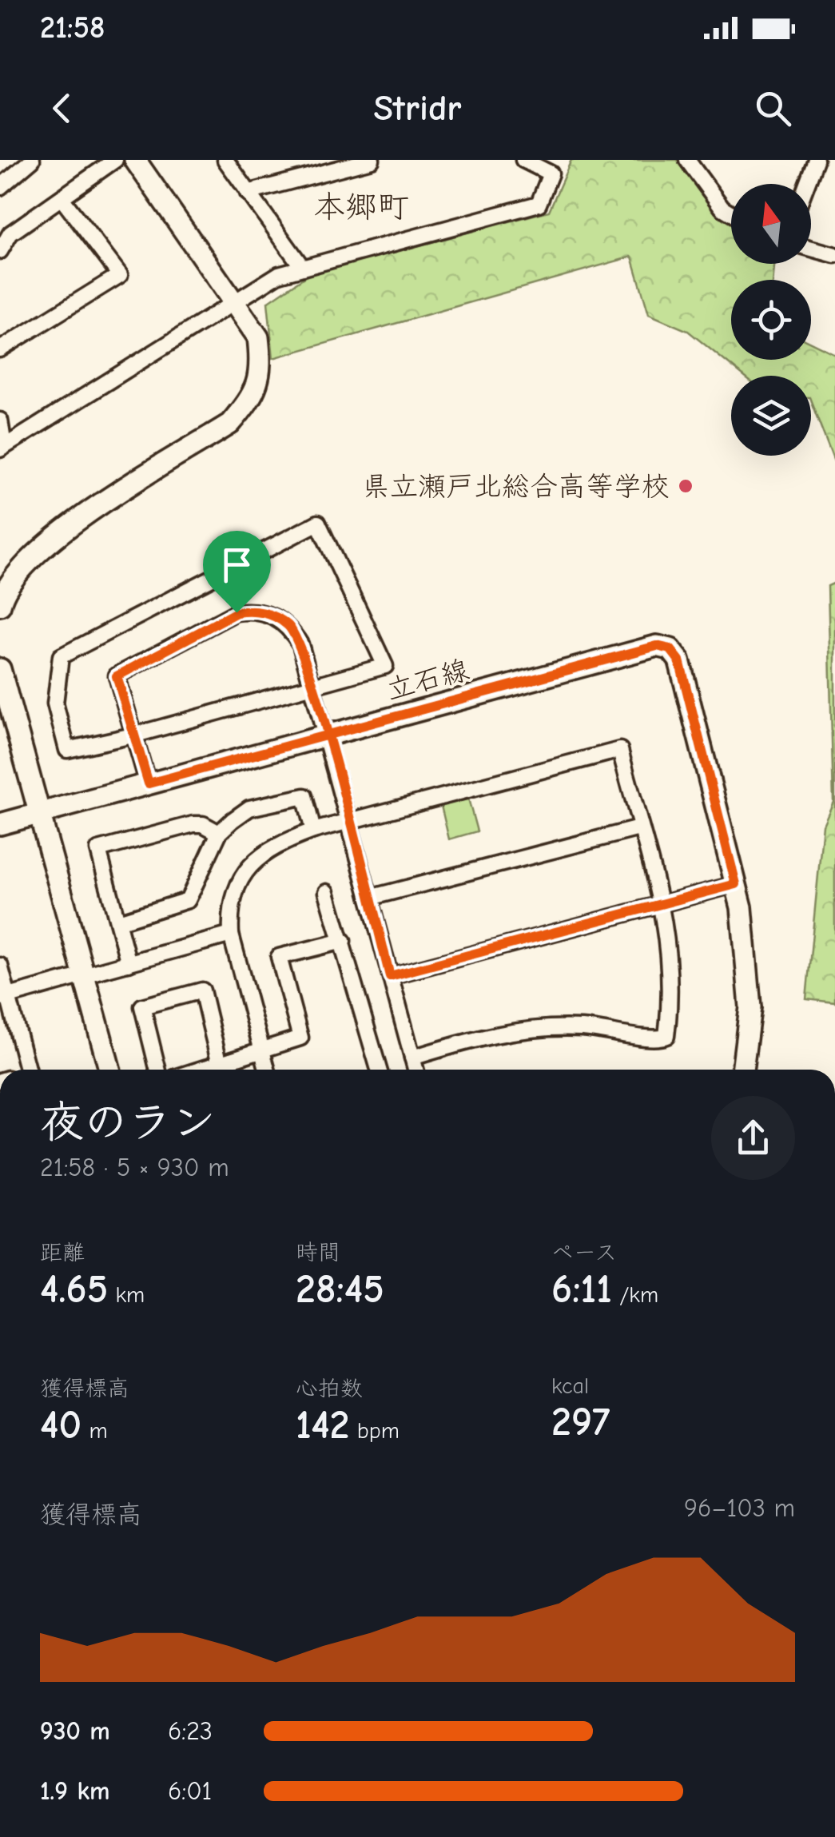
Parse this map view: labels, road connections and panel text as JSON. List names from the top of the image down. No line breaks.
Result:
{"streets":{"street":["立石線"]},"districts":["本郷町"],"places":["県立瀬戸北総合高等学校"],"north":"top","page":{"status":"21:58","header":"Stridr","heading":["夜のラン","21:58 · 5 × 930 m"],"stats":[["距離","4.65 km"],["時間","28:45"],["ペース","6:11 /km"],["獲得標高","40 m"],["心拍数","142 bpm"],["kcal","297"]],"chart":["獲得標高","96–103 m"],"list":[{"name":"930 m","note":"6:23"},{"name":"1.9 km","note":"6:01"}]}}
